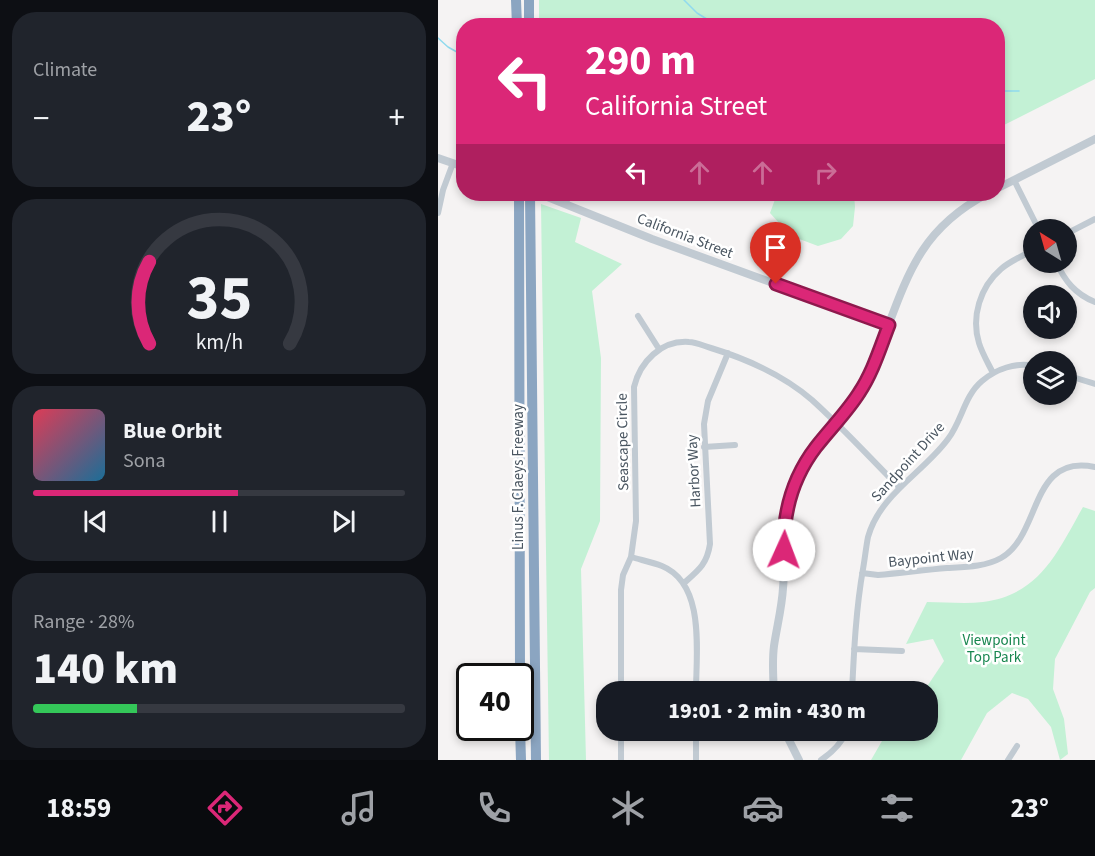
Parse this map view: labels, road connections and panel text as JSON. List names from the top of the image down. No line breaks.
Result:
{"streets":{"highway":["Linus F. Claeys Freeway"],"street":["California Street","Seascape Circle","Sandpoint Drive","Harbor Way","Baypoint Way"]},"crossings":[["Sandpoint Drive","Baypoint Way"]],"parks":["Viewpoint Top Park"],"north":"top left","page":{"tile":["Climate",["Range · 28%","140 km"]],"turn":["290 m","California Street"],"heat":["−","23°","+"],"song":["Blue Orbit","Sona"],"limit":"40","trip":"19:01 · 2 min · 430 m","tabs":["18:59","23°"],"gauge":["35","km/h"]}}
